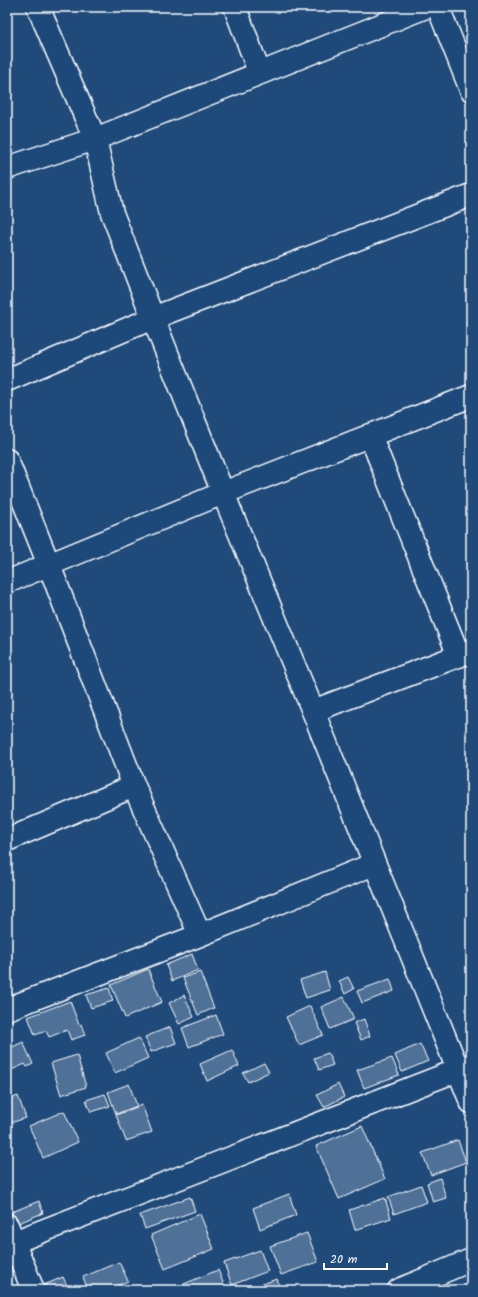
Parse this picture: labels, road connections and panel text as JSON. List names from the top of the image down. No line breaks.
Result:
{"scale_bar":"20 m"}
